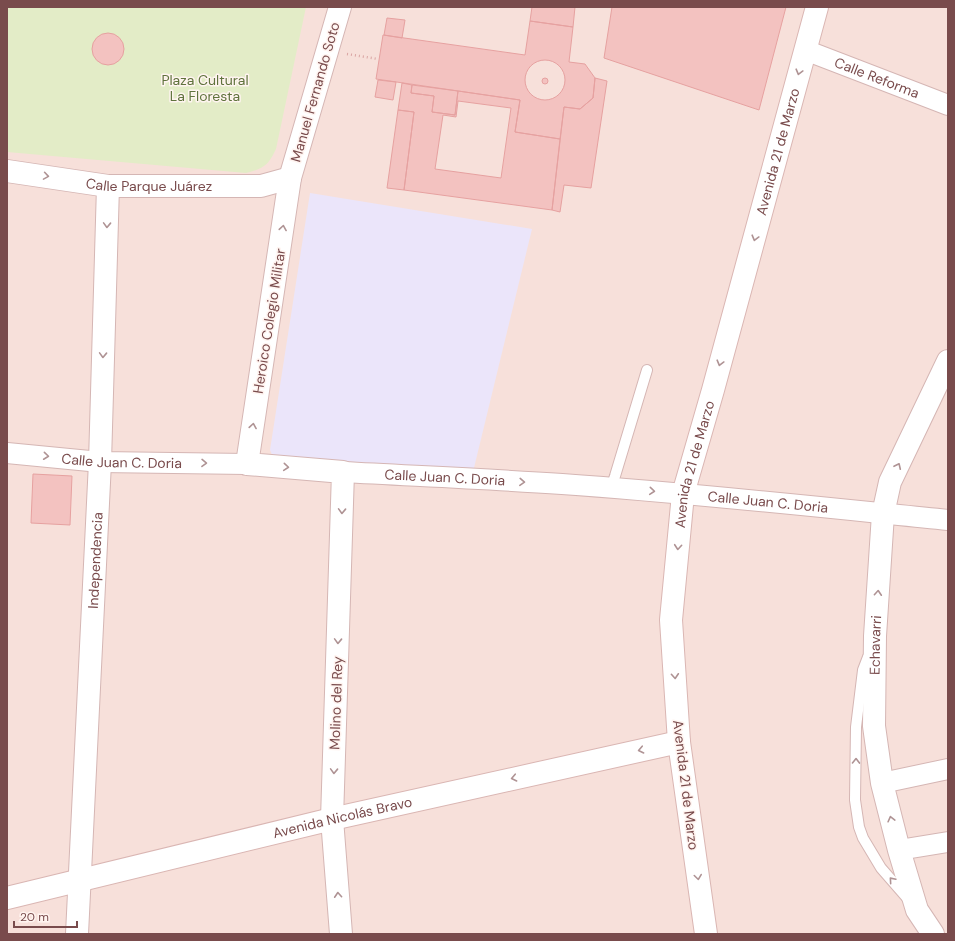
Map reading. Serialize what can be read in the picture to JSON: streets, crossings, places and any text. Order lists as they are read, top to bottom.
{
  "streets": {
    "street": [
      "Calle Reforma",
      "Manuel Fernando Soto",
      "Avenida 21 de Marzo",
      "Calle Parque Juárez",
      "Heroico Colegio Militar",
      "Calle Juan C. Doria",
      "Independencia",
      "Echavarri",
      "Molino del Rey",
      "Avenida Nicolás Bravo"
    ]
  },
  "crossings": [
    ["Calle Reforma", "Avenida 21 de Marzo"],
    ["Manuel Fernando Soto", "Calle Parque Juárez"],
    ["Manuel Fernando Soto", "Heroico Colegio Militar"],
    ["Avenida 21 de Marzo", "Calle Juan C. Doria"],
    ["Avenida 21 de Marzo", "Avenida Nicolás Bravo"],
    ["Calle Parque Juárez", "Heroico Colegio Militar"],
    ["Calle Parque Juárez", "Independencia"],
    ["Heroico Colegio Militar", "Calle Juan C. Doria"],
    ["Calle Juan C. Doria", "Independencia"],
    ["Calle Juan C. Doria", "Echavarri"],
    ["Calle Juan C. Doria", "Molino del Rey"],
    ["Independencia", "Avenida Nicolás Bravo"],
    ["Molino del Rey", "Avenida Nicolás Bravo"]
  ],
  "one_way": [
    "Avenida 21 de Marzo",
    "Calle Parque Juárez",
    "Heroico Colegio Militar",
    "Calle Juan C. Doria",
    "Independencia",
    "Echavarri",
    "Avenida Nicolás Bravo"
  ],
  "parks": ["Plaza Cultural La Floresta"],
  "scale_bar": "20 m"
}
